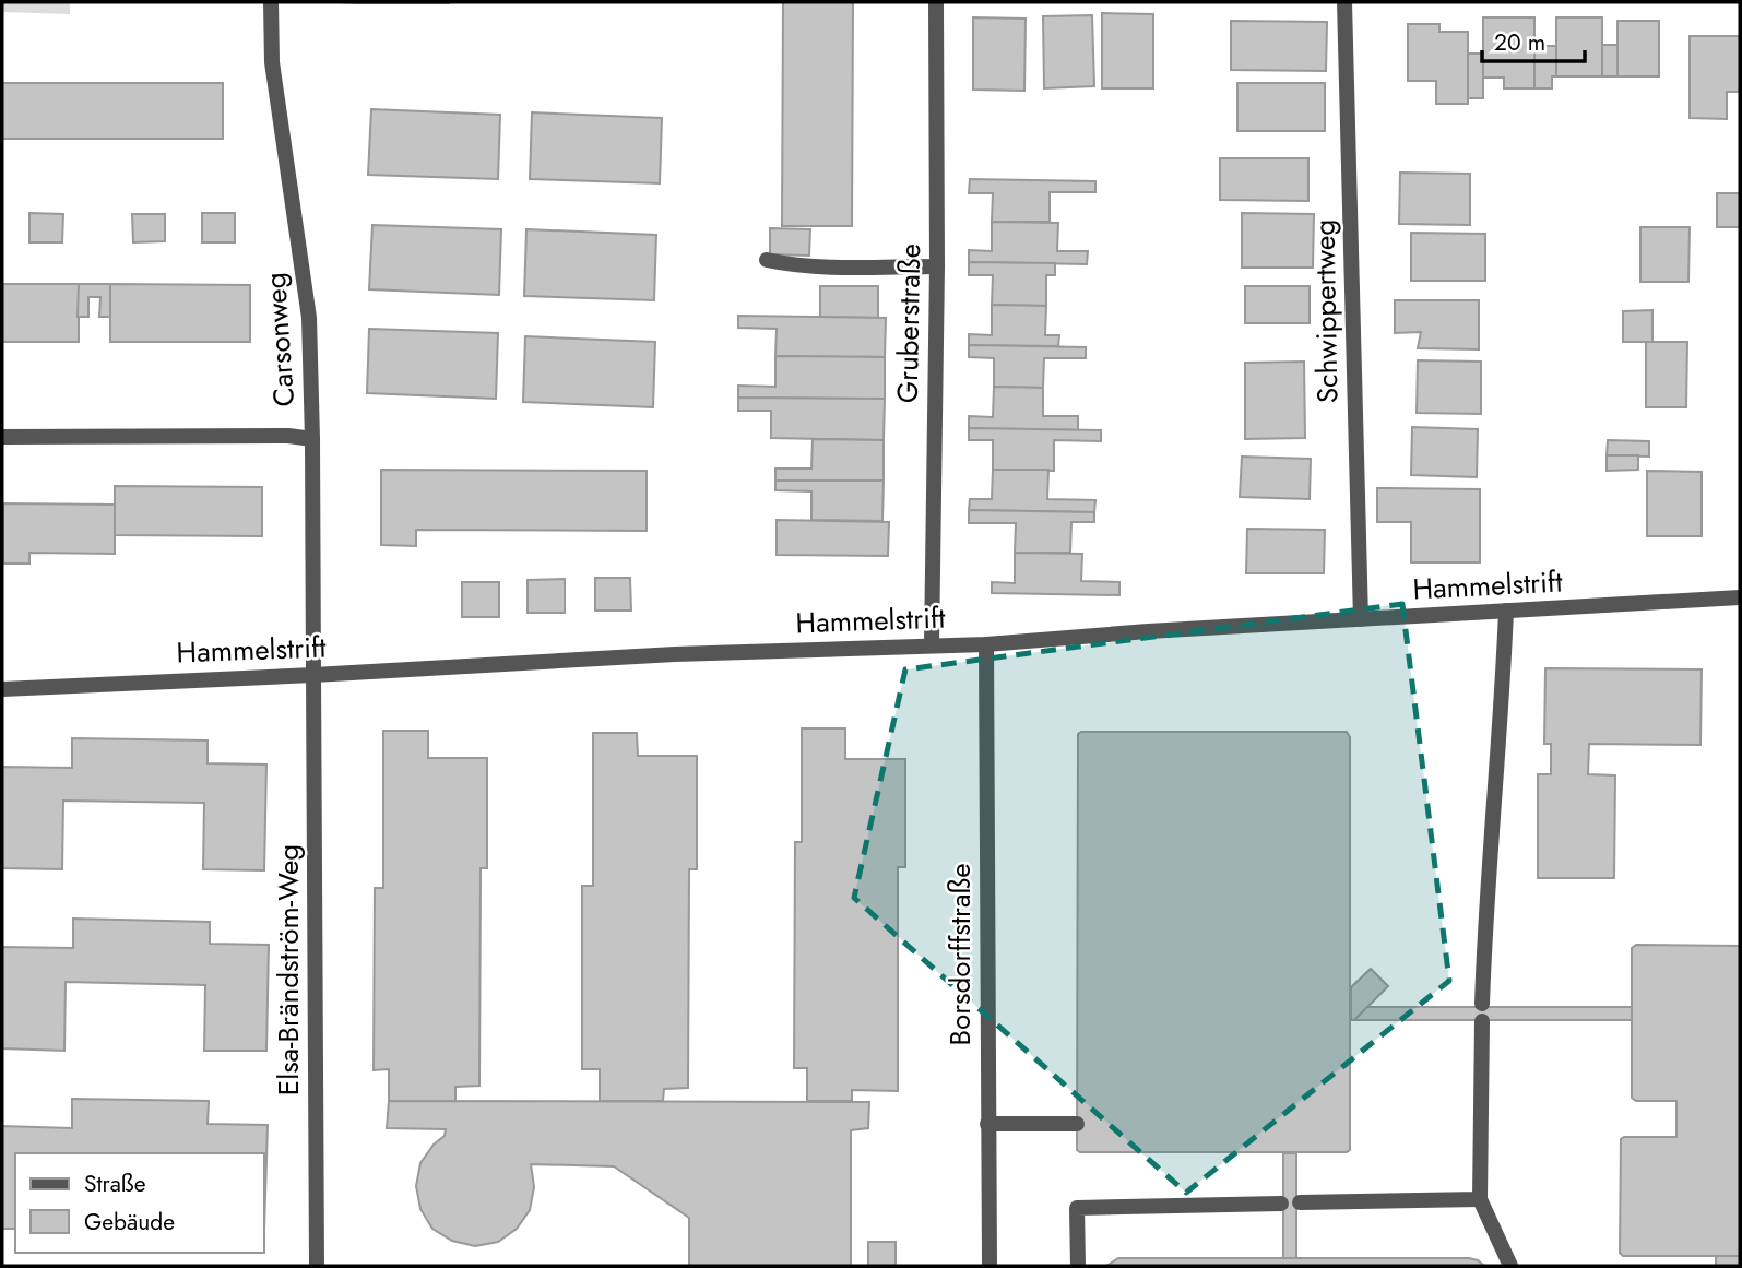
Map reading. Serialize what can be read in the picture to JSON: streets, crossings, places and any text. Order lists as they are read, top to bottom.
{
  "streets": {
    "street": [
      "Schwippertweg",
      "Gruberstraße",
      "Carsonweg",
      "Hammelstrift",
      "Borsdorffstraße",
      "Elsa-Brändström-Weg"
    ]
  },
  "crossings": [
    ["Schwippertweg", "Hammelstrift"],
    ["Gruberstraße", "Hammelstrift"],
    ["Carsonweg", "Hammelstrift"],
    ["Carsonweg", "Elsa-Brändström-Weg"],
    ["Hammelstrift", "Borsdorffstraße"],
    ["Hammelstrift", "Elsa-Brändström-Weg"]
  ],
  "legend": ["Straße", "Gebäude"],
  "scale_bar": "20 m"
}
